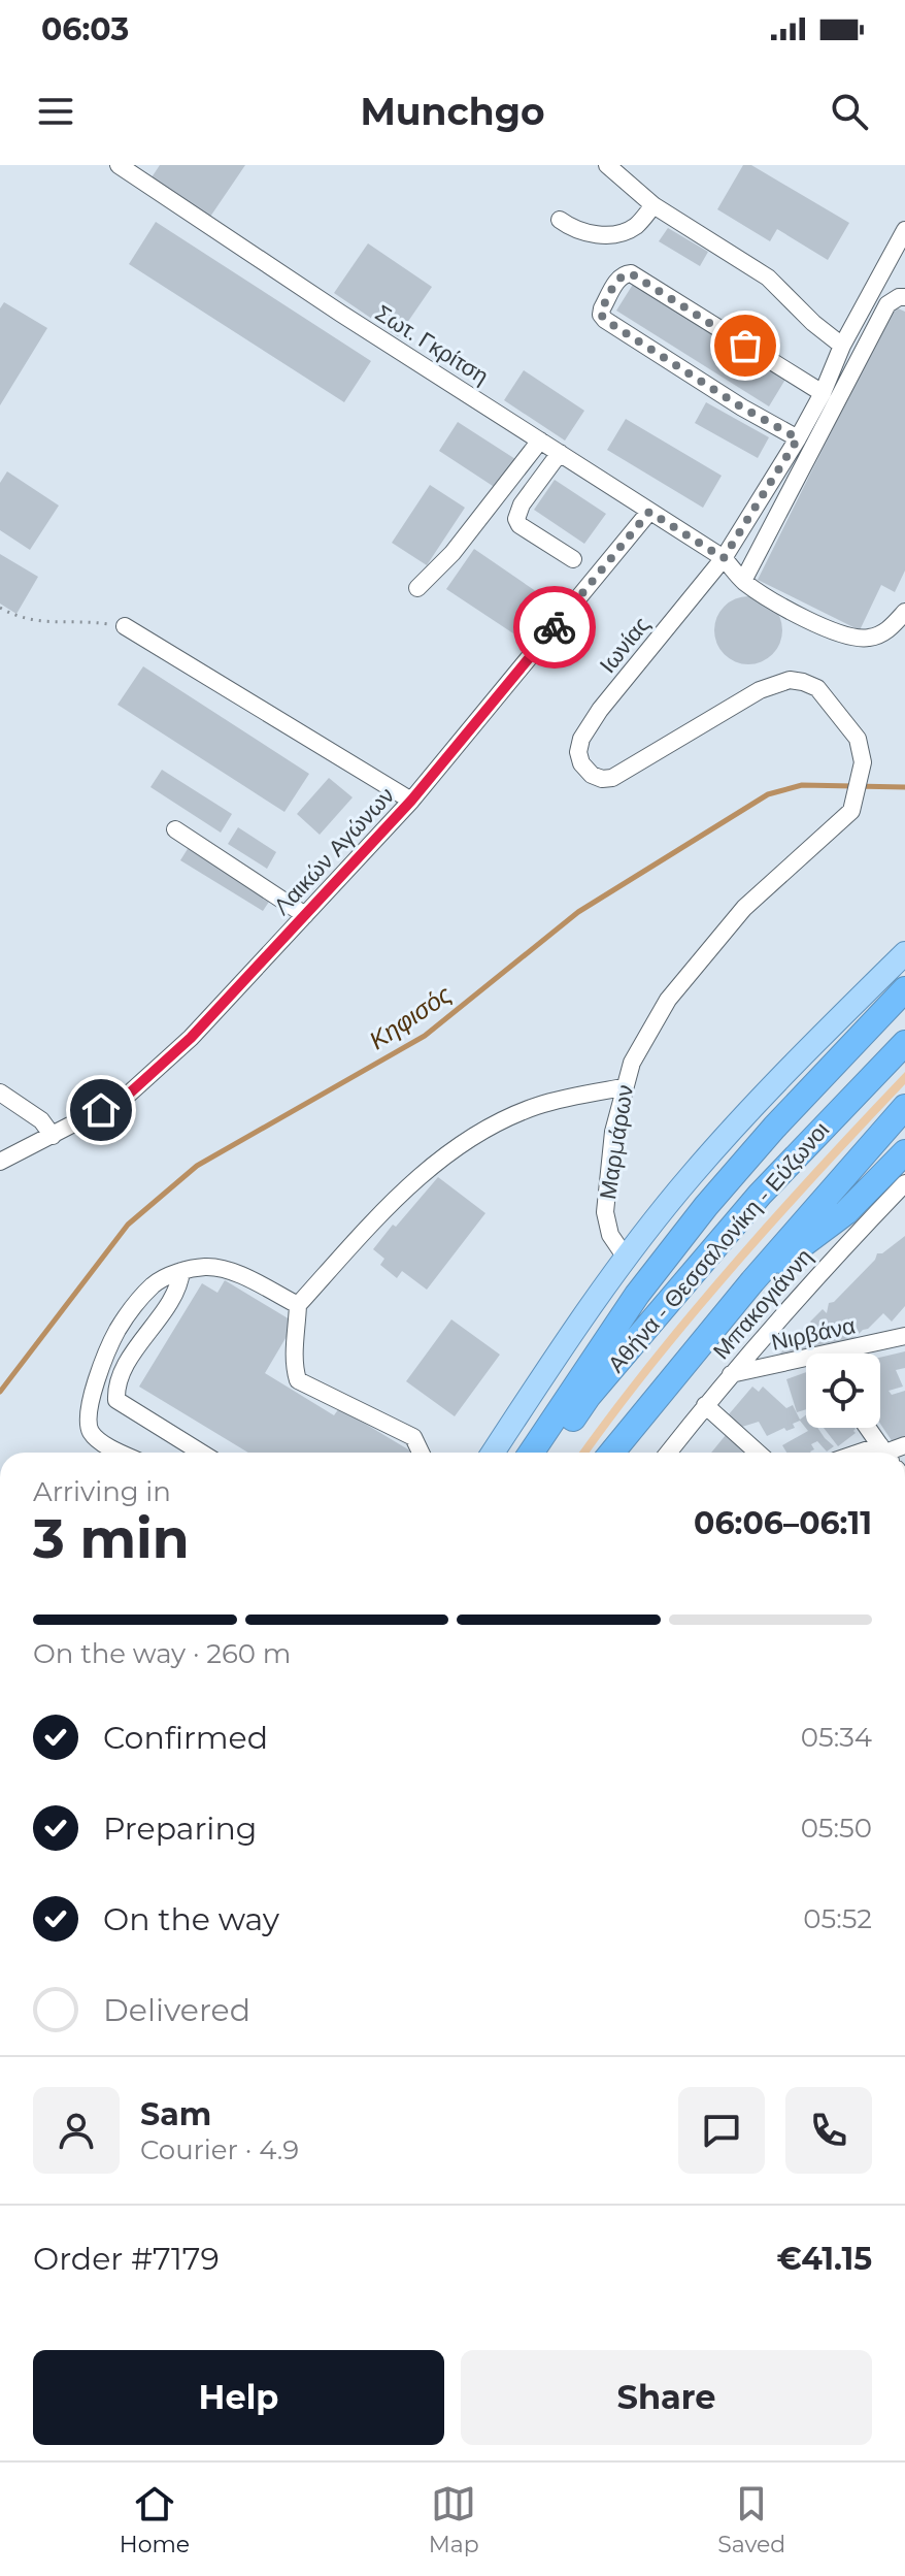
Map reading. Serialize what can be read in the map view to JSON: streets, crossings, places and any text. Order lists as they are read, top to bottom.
{
  "streets": {
    "highway": ["Αθήνα - Θεσσαλονίκη - Εύζωνοι"],
    "street": [
      "Σωτ. Γκρίτση",
      "Ιωνίας",
      "Λαικών Αγώνων",
      "Μαρμάρων",
      "Μπακογιάννη",
      "Νιρβάνα"
    ]
  },
  "crossings": [
    ["Σωτ. Γκρίτση", "Ιωνίας"],
    ["Σωτ. Γκρίτση", "Λαικών Αγώνων"],
    ["Ιωνίας", "Μαρμάρων"],
    ["Μπακογιάννη", "Νιρβάνα"]
  ],
  "water": ["Κηφισός"],
  "page": {
    "status": "06:03",
    "header": "Munchgo",
    "heading": ["3 min", "Arriving in", "06:06–06:11"],
    "panel": [
      "Sam",
      "Courier · 4.9",
      "Order #7179",
      "€41.15"
    ],
    "bar": "On the way · 260 m",
    "list": [
      ["Confirmed", "05:34"],
      ["Preparing", "05:50"],
      ["On the way", "05:52"],
      "Delivered"
    ],
    "buttons": ["Help", "Share"],
    "tabs": ["Home", "Map", "Saved"]
  }
}
